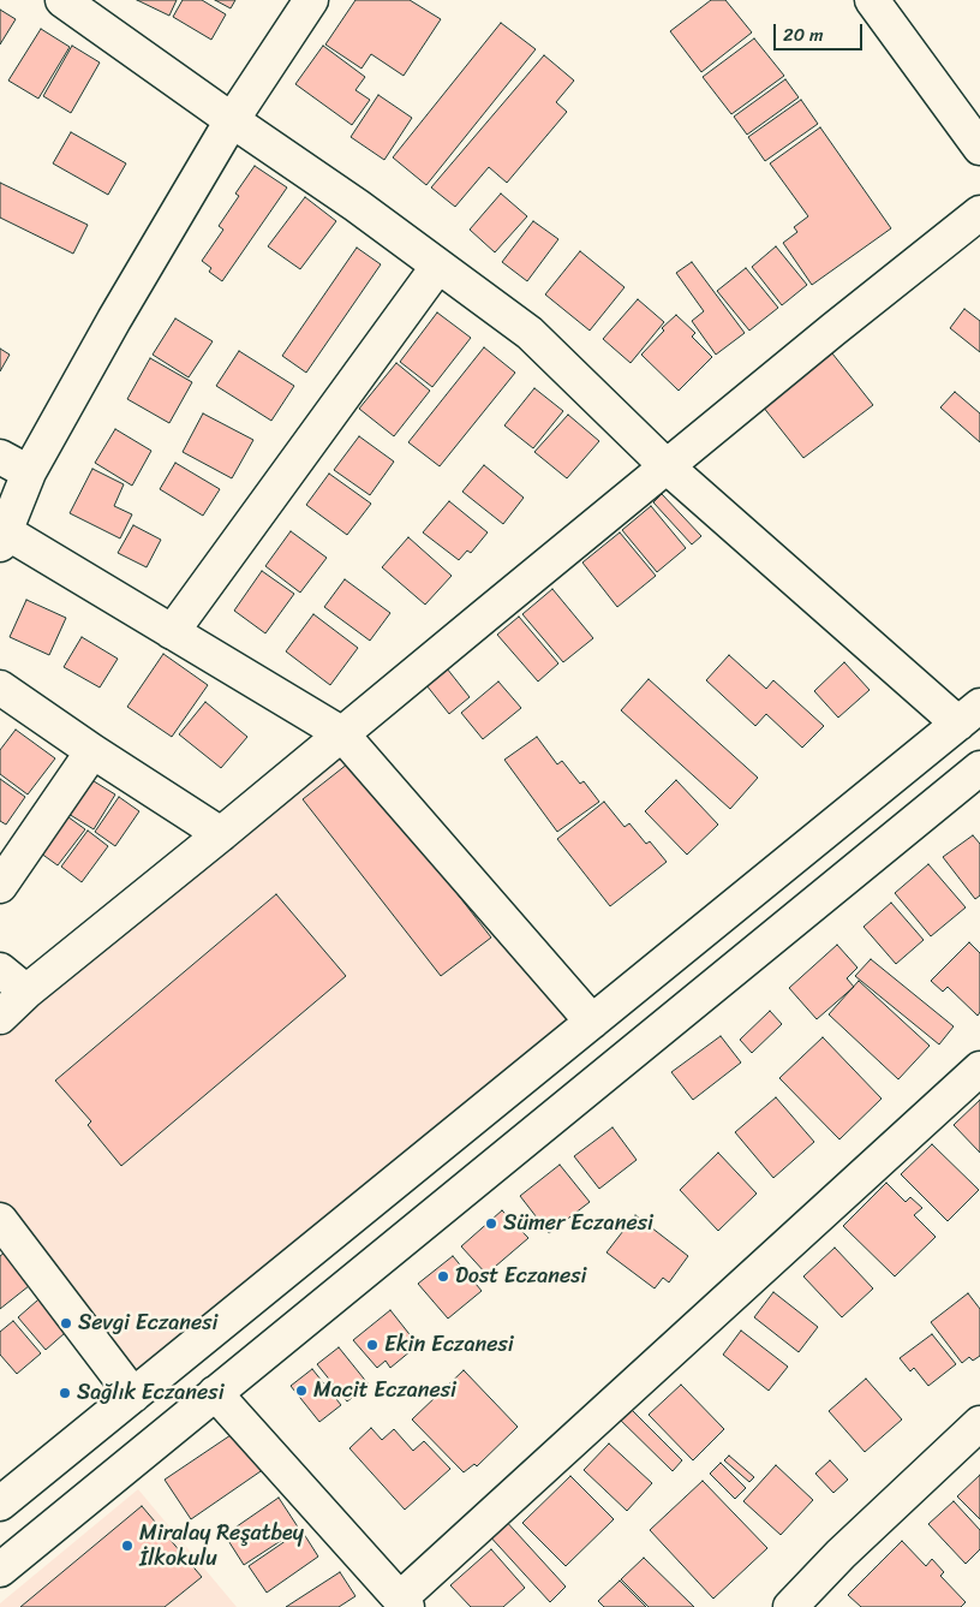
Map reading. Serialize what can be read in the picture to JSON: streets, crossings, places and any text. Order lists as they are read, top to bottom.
{
  "places": [
    "Sümer Eczanesi",
    "Dost Eczanesi",
    "Sevgi Eczanesi",
    "Ekin Eczanesi",
    "Macit Eczanesi",
    "Sağlık Eczanesi",
    "Miralay Reşatbey İlkokulu"
  ],
  "scale_bar": "20 m"
}
